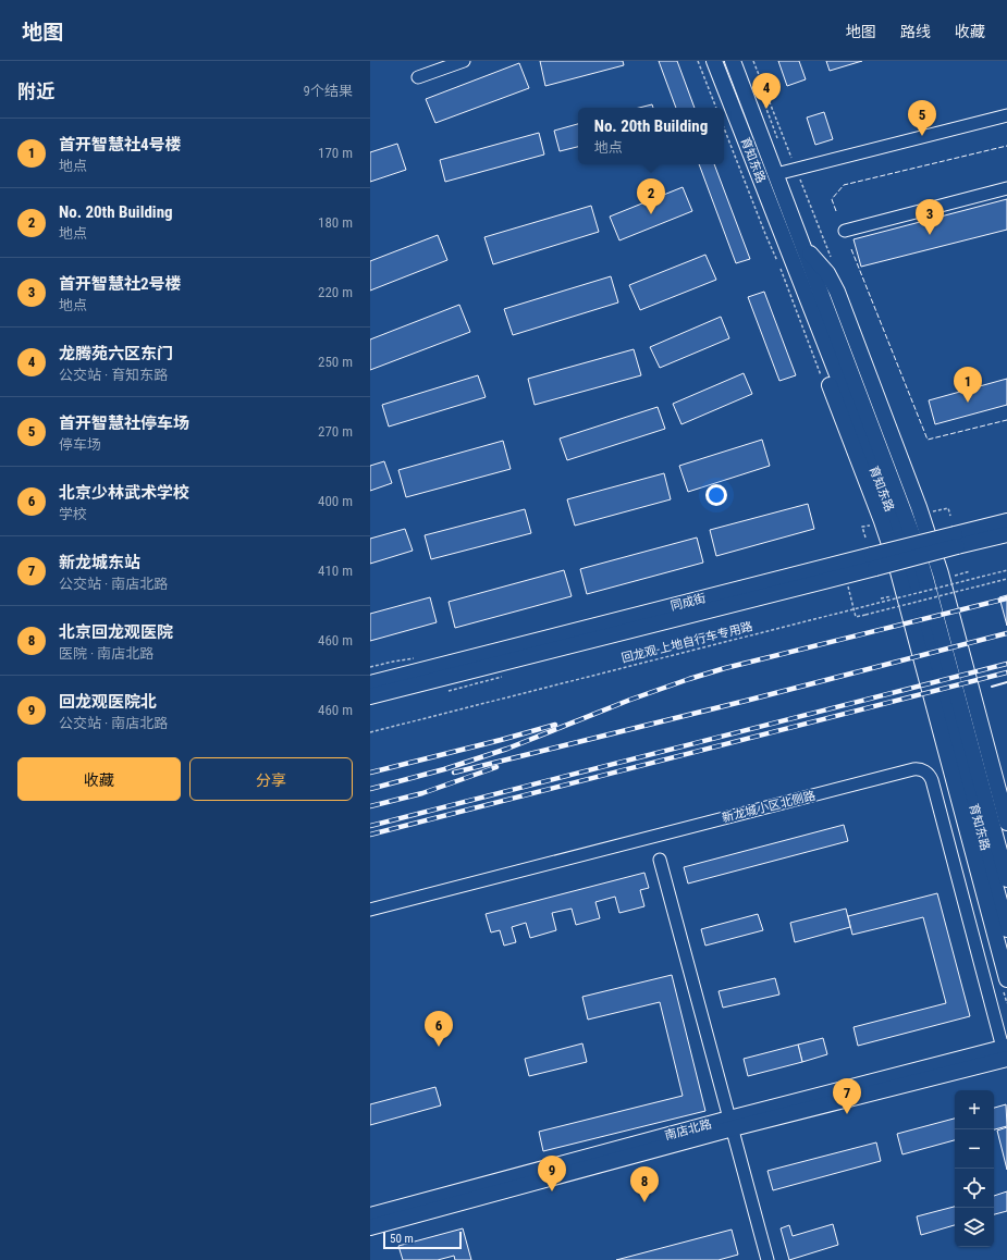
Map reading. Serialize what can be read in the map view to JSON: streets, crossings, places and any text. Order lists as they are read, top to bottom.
{
  "streets": {
    "main road": ["育知东路", "同成街", "南店北路"],
    "street": ["新龙城小区北侧路"],
    "path": ["回龙观-上地自行车专用路"]
  },
  "crossings": [
    ["新龙城小区北侧路", "南店北路"]
  ],
  "scale_bar": "50 m",
  "page": {
    "header": "地图",
    "nav": ["地图", "路线", "收藏"],
    "heading": ["附近", "9个结果"],
    "pins": [
      "4",
      "5",
      "2",
      "3",
      "1",
      "6",
      "7",
      "9",
      "8"
    ],
    "popup": ["No. 20th Building", "地点"],
    "list": [
      {
        "mark": "1",
        "name": "首开智慧社4号楼",
        "note": "地点",
        "value": "170 m"
      },
      {
        "mark": "2",
        "name": "No. 20th Building",
        "note": "地点",
        "value": "180 m"
      },
      {
        "mark": "3",
        "name": "首开智慧社2号楼",
        "note": "地点",
        "value": "220 m"
      },
      {
        "mark": "4",
        "name": "龙腾苑六区东门",
        "note": "公交站 · 育知东路",
        "value": "250 m"
      },
      {
        "mark": "5",
        "name": "首开智慧社停车场",
        "note": "停车场",
        "value": "270 m"
      },
      {
        "mark": "6",
        "name": "北京少林武术学校",
        "note": "学校",
        "value": "400 m"
      },
      {
        "mark": "7",
        "name": "新龙城东站",
        "note": "公交站 · 南店北路",
        "value": "410 m"
      },
      {
        "mark": "8",
        "name": "北京回龙观医院",
        "note": "医院 · 南店北路",
        "value": "460 m"
      },
      {
        "mark": "9",
        "name": "回龙观医院北",
        "note": "公交站 · 南店北路",
        "value": "460 m"
      }
    ],
    "buttons": ["收藏", "分享"],
    "map_buttons": ["+", "−"],
    "scale": "50 m"
  }
}
